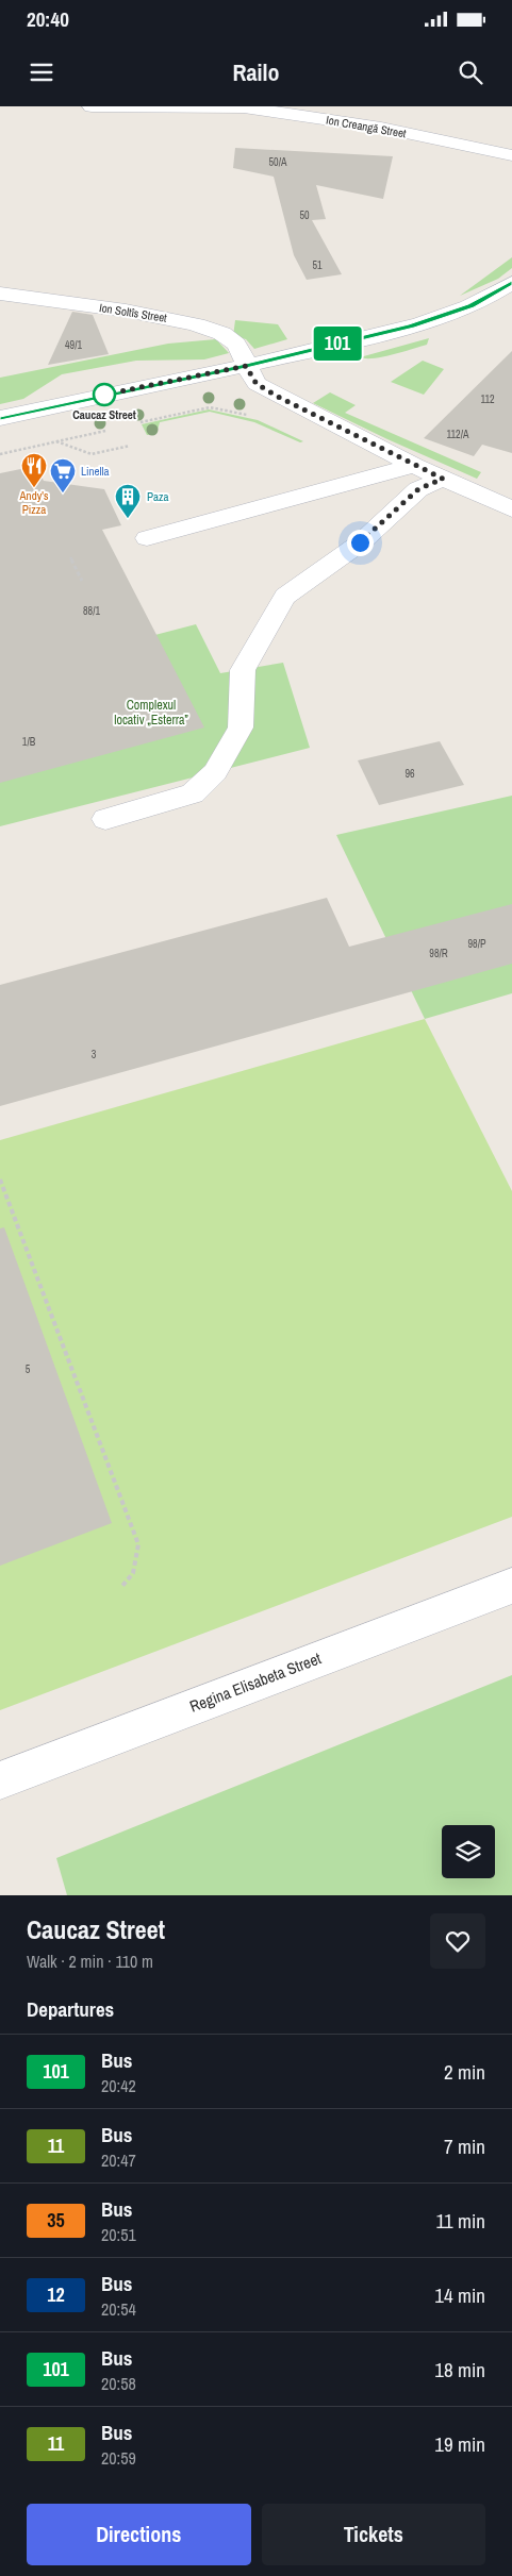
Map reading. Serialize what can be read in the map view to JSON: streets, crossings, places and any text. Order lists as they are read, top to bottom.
{
  "streets": {
    "street": ["Ion Creangă Street", "Ion Soltîs Street", "Regina Elisabeta Street"]
  },
  "parks": ["Complexul locativ „Esterra”"],
  "places": {
    "other": ["Caucaz Street"],
    "restaurant": ["Andy's Pizza"],
    "supermarket": ["Linella"],
    "building": ["Paza"]
  },
  "lines": ["bus line 101"],
  "house_numbers": [
    "50/A",
    "50",
    "51",
    "49/1",
    "112",
    "112/A",
    "88/1",
    "1/B",
    "96",
    "98/P",
    "98/R",
    "3",
    "5"
  ],
  "page": {
    "status": "20:40",
    "header": "Railo",
    "on_map": "101",
    "heading": [
      ["Caucaz Street", "Walk · 2 min · 110 m"],
      "Departures"
    ],
    "list": [
      {
        "mark": "101",
        "name": "Bus",
        "note": "20:42",
        "value": "2 min"
      },
      {
        "mark": "11",
        "name": "Bus",
        "note": "20:47",
        "value": "7 min"
      },
      {
        "mark": "35",
        "name": "Bus",
        "note": "20:51",
        "value": "11 min"
      },
      {
        "mark": "12",
        "name": "Bus",
        "note": "20:54",
        "value": "14 min"
      },
      {
        "mark": "101",
        "name": "Bus",
        "note": "20:58",
        "value": "18 min"
      },
      {
        "mark": "11",
        "name": "Bus",
        "note": "20:59",
        "value": "19 min"
      }
    ],
    "buttons": ["Directions", "Tickets"]
  }
}
